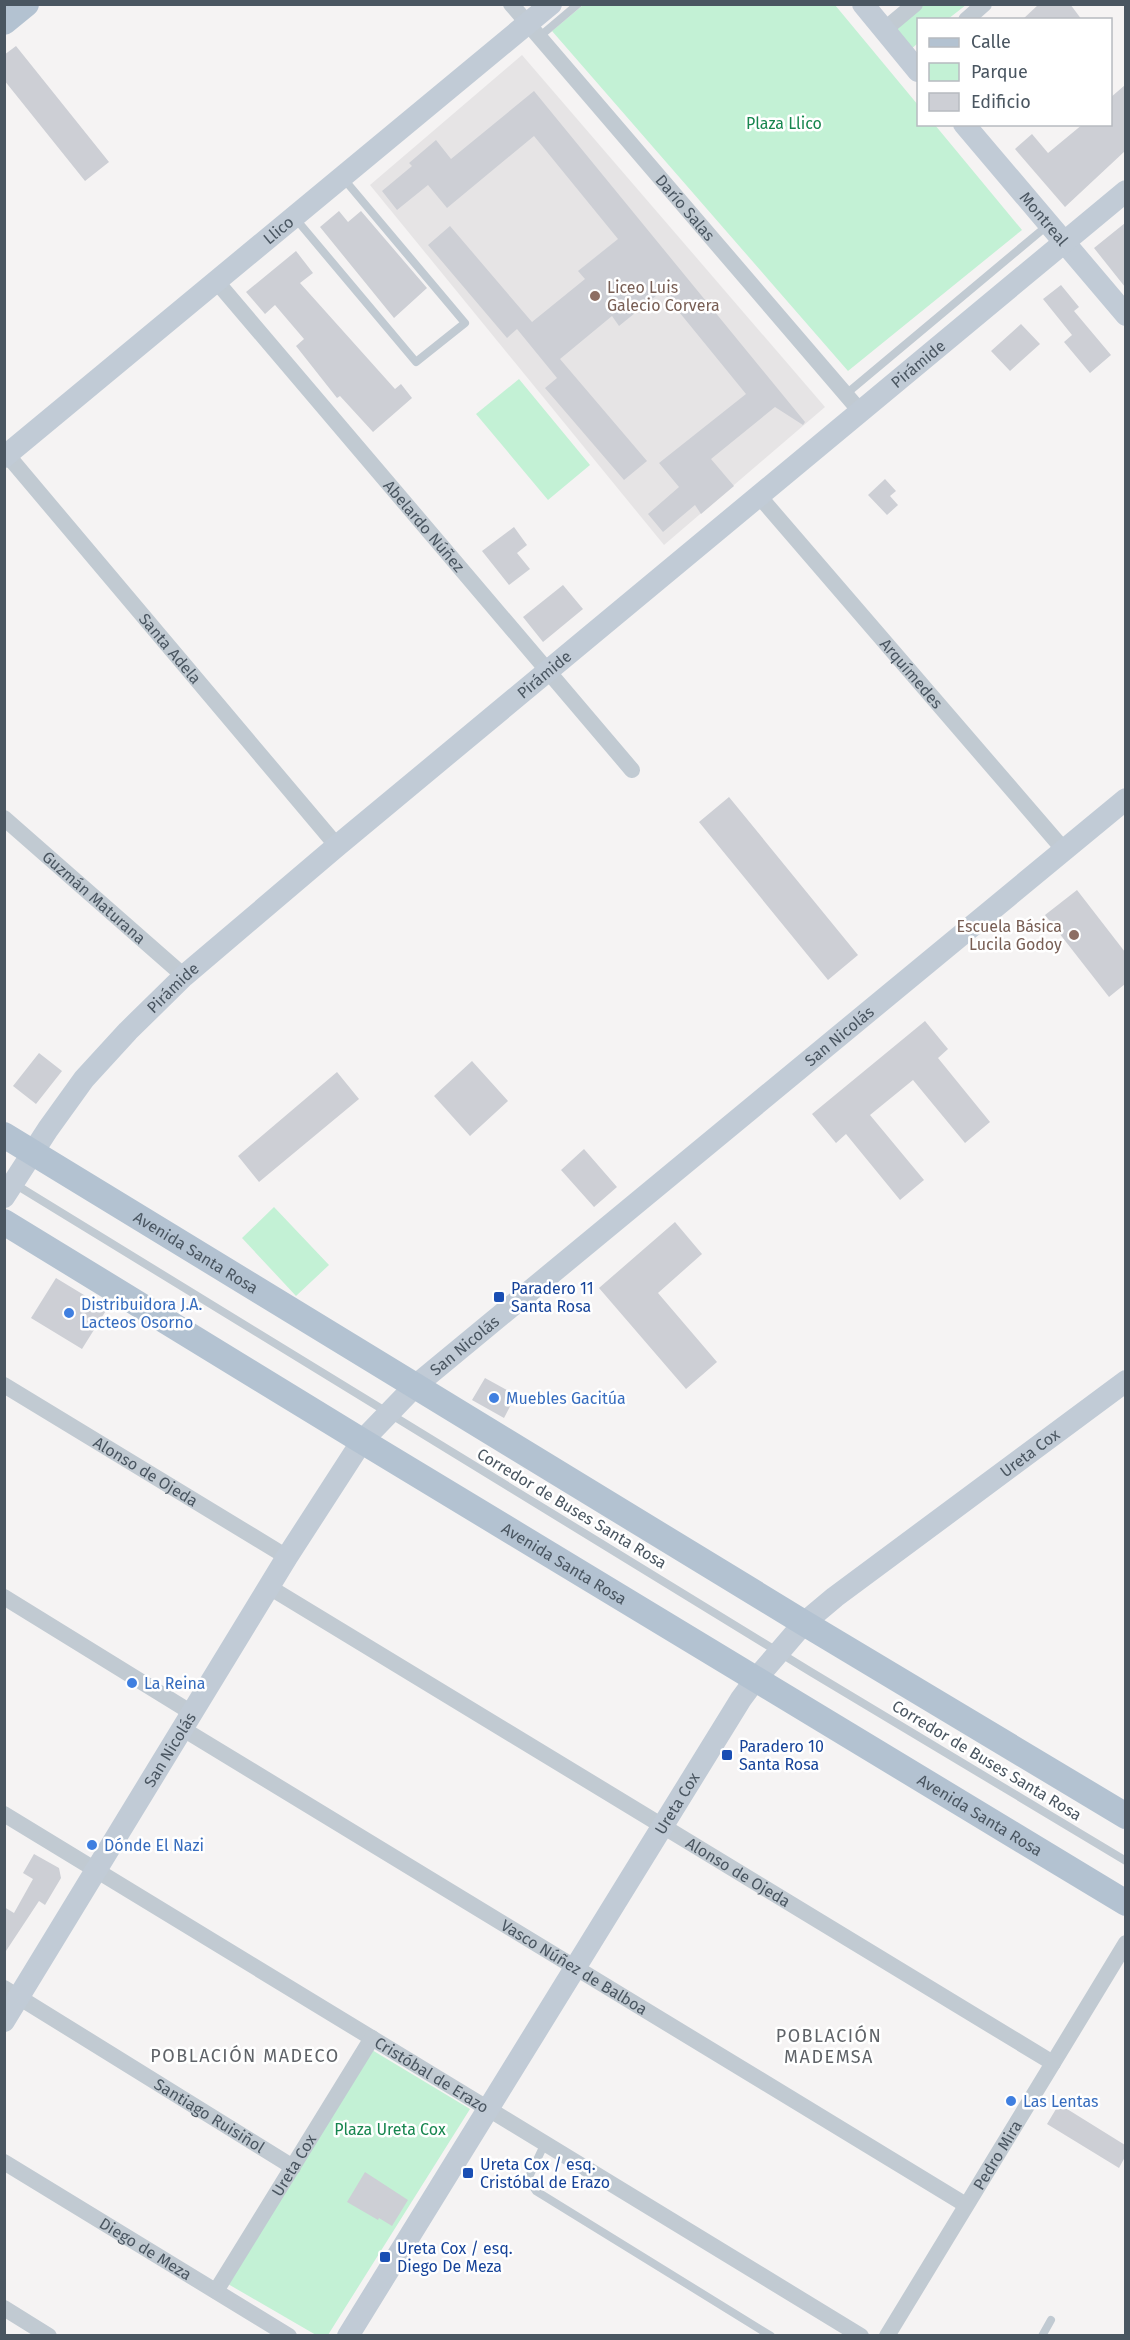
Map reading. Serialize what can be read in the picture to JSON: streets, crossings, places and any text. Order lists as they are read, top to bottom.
{
  "streets": {
    "main road": ["Avenida Santa Rosa"],
    "street": [
      "Darío Salas",
      "Montreal",
      "Llico",
      "Pirámide",
      "Abelardo Núñez",
      "Santa Adela",
      "Arquímedes",
      "Guzmán Maturana",
      "San Nicolás",
      "Ureta Cox",
      "Alonso de Ojeda",
      "Vasco Núñez de Balboa",
      "Cristóbal de Erazo",
      "Santiago Ruisiñol",
      "Pedro Mira",
      "Diego de Meza"
    ],
    "lane": ["Corredor de Buses Santa Rosa"]
  },
  "crossings": [
    ["Darío Salas", "Llico"],
    ["Darío Salas", "Pirámide"],
    ["Montreal", "Pirámide"],
    ["Llico", "Abelardo Núñez"],
    ["Llico", "Santa Adela"],
    ["Pirámide", "Abelardo Núñez"],
    ["Pirámide", "Santa Adela"],
    ["Pirámide", "Arquímedes"],
    ["Pirámide", "Guzmán Maturana"],
    ["Pirámide", "Avenida Santa Rosa"],
    ["Pirámide", "Corredor de Buses Santa Rosa"],
    ["Arquímedes", "San Nicolás"],
    ["San Nicolás", "Avenida Santa Rosa"],
    ["San Nicolás", "Alonso de Ojeda"],
    ["San Nicolás", "Corredor de Buses Santa Rosa"],
    ["San Nicolás", "Vasco Núñez de Balboa"],
    ["San Nicolás", "Cristóbal de Erazo"],
    ["San Nicolás", "Santiago Ruisiñol"],
    ["Avenida Santa Rosa", "Ureta Cox"],
    ["Ureta Cox", "Alonso de Ojeda"],
    ["Ureta Cox", "Corredor de Buses Santa Rosa"],
    ["Ureta Cox", "Vasco Núñez de Balboa"],
    ["Ureta Cox", "Cristóbal de Erazo"],
    ["Ureta Cox", "Santiago Ruisiñol"],
    ["Ureta Cox", "Diego de Meza"],
    ["Alonso de Ojeda", "Pedro Mira"],
    ["Vasco Núñez de Balboa", "Pedro Mira"]
  ],
  "districts": ["POBLACIÓN MADEMSA", "POBLACIÓN MADECO"],
  "parks": ["Plaza Llico", "Plaza Ureta Cox"],
  "places": {
    "other": [
      "Liceo Luis Galecio Corvera",
      "Escuela Básica Lucila Godoy",
      "Distribuidora J.A. Lacteos Osorno",
      "Muebles Gacitúa",
      "La Reina",
      "Dónde El Nazi",
      "Las Lentas"
    ],
    "transit": [
      "Paradero 11 Santa Rosa",
      "Paradero 10 Santa Rosa",
      "Ureta Cox / esq. Cristóbal de Erazo",
      "Ureta Cox / esq. Diego De Meza"
    ]
  },
  "legend": ["Calle", "Parque", "Edificio"]
}
